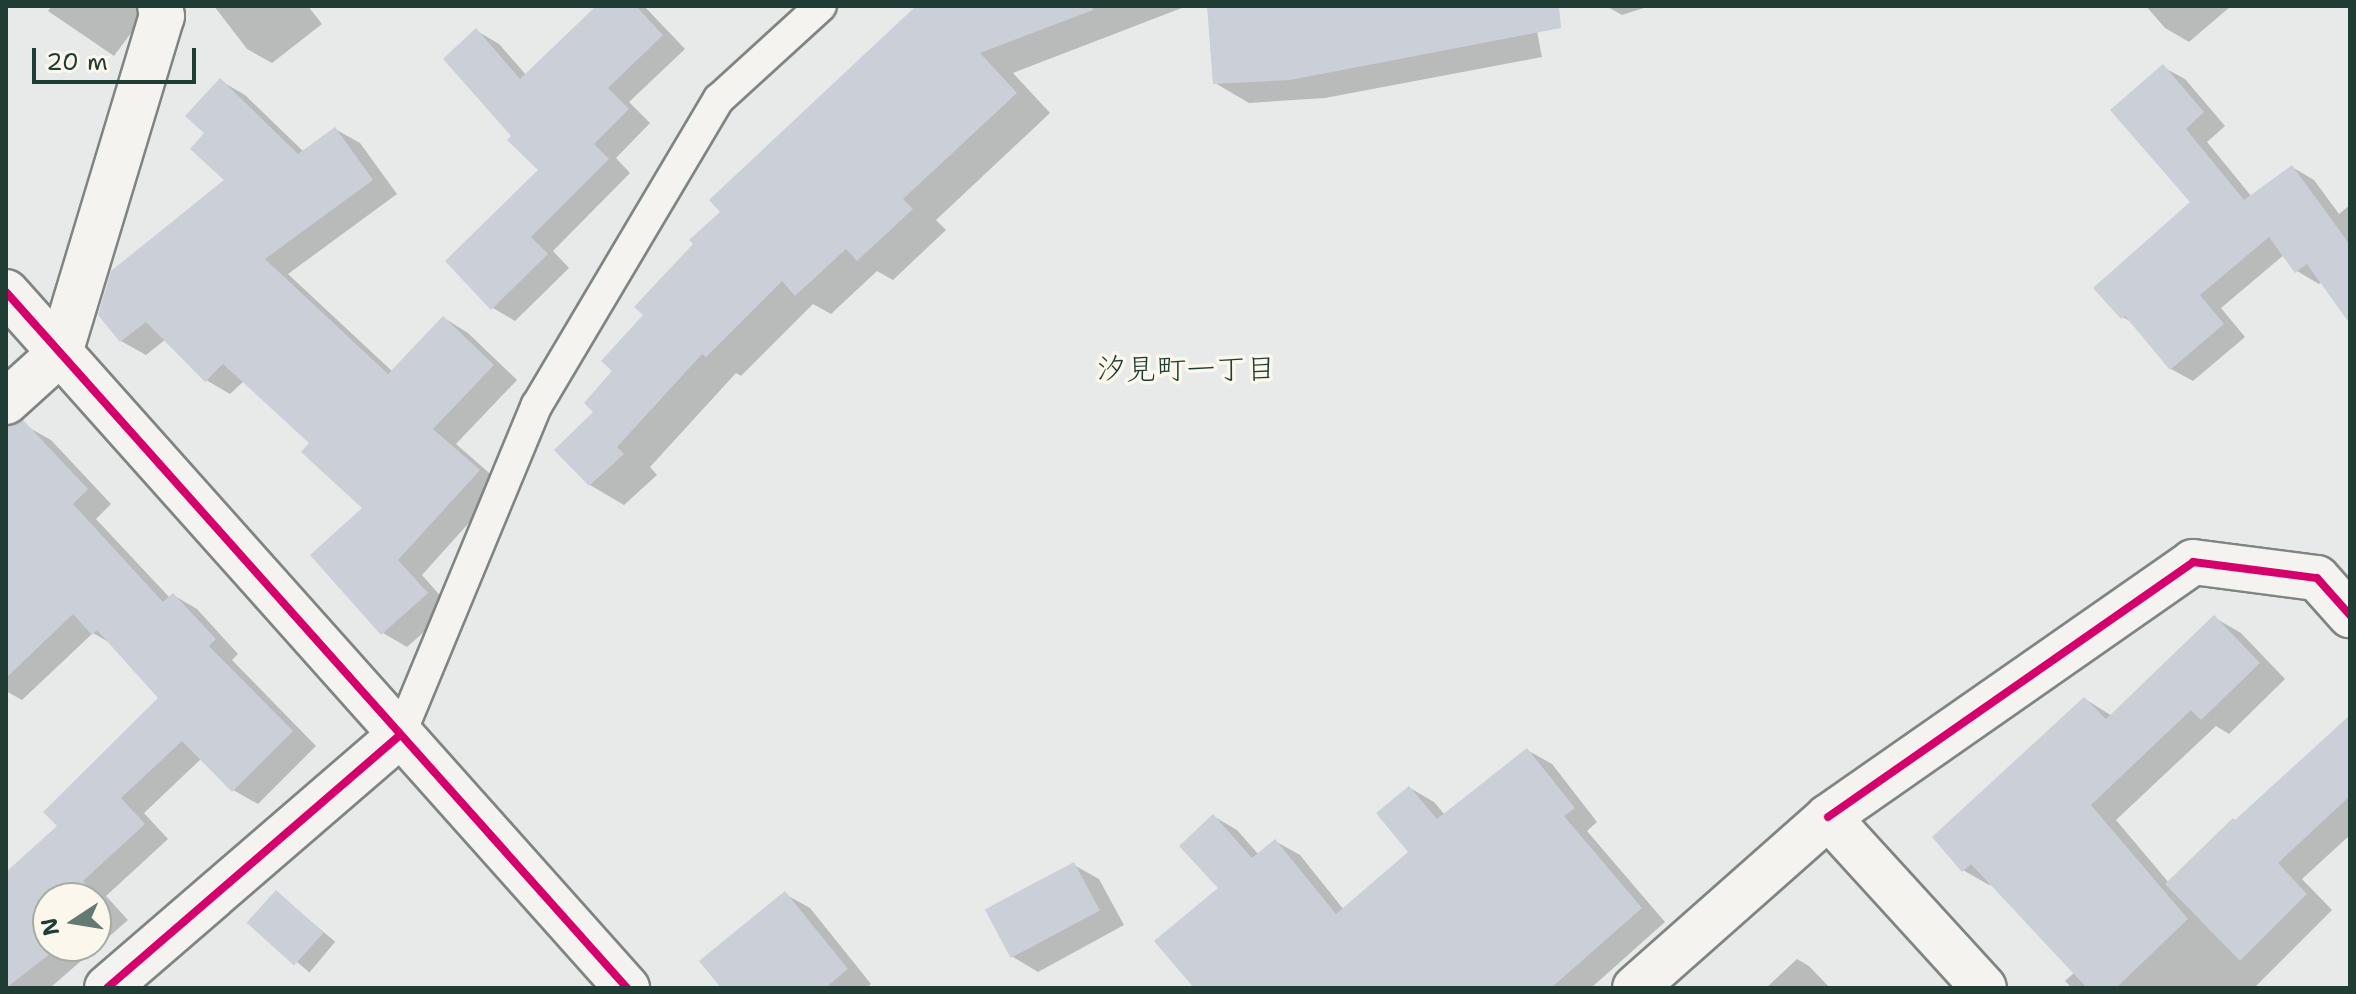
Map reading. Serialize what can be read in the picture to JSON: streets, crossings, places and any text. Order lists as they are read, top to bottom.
{
  "districts": ["汐見町一丁目"],
  "scale_bar": "20 m",
  "north": "left"
}
